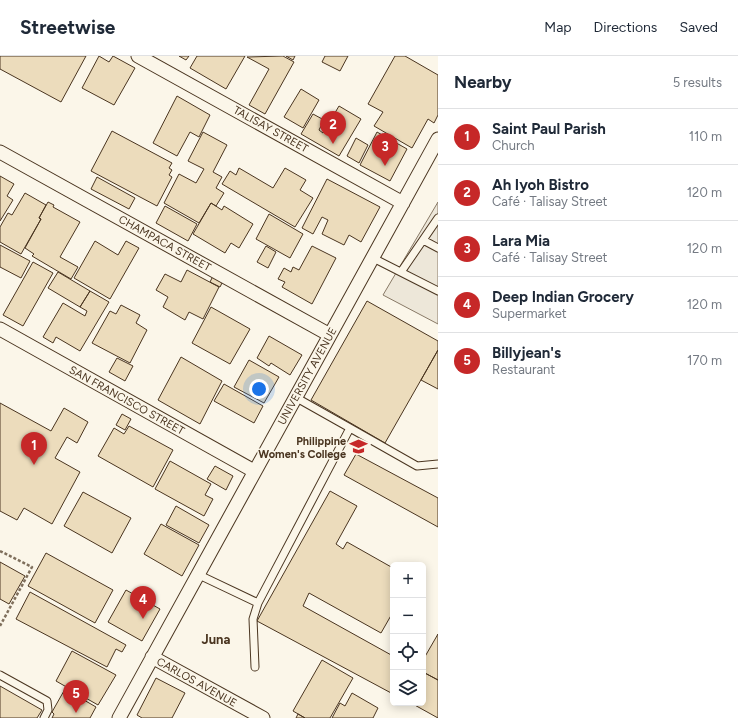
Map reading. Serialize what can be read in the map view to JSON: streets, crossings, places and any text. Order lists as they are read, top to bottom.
{
  "streets": {
    "street": [
      "TALISAY STREET",
      "CHAMPACA STREET",
      "UNIVERSITY AVENUE",
      "SAN FRANCISCO STREET",
      "CARLOS AVENUE"
    ]
  },
  "crossings": [
    ["TALISAY STREET", "UNIVERSITY AVENUE"],
    ["CHAMPACA STREET", "UNIVERSITY AVENUE"],
    ["UNIVERSITY AVENUE", "SAN FRANCISCO STREET"],
    ["UNIVERSITY AVENUE", "CARLOS AVENUE"]
  ],
  "districts": ["Juna"],
  "places": {
    "school or university": ["Philippine Women's College"]
  },
  "page": {
    "header": "Streetwise",
    "nav": ["Map", "Directions", "Saved"],
    "heading": ["Nearby", "5 results"],
    "list": [
      {
        "mark": "1",
        "name": "Saint Paul Parish",
        "note": "Church",
        "value": "110 m"
      },
      {
        "mark": "2",
        "name": "Ah Iyoh Bistro",
        "note": "Café · Talisay Street",
        "value": "120 m"
      },
      {
        "mark": "3",
        "name": "Lara Mia",
        "note": "Café · Talisay Street",
        "value": "120 m"
      },
      {
        "mark": "4",
        "name": "Deep Indian Grocery",
        "note": "Supermarket",
        "value": "120 m"
      },
      {
        "mark": "5",
        "name": "Billyjean's",
        "note": "Restaurant",
        "value": "170 m"
      }
    ],
    "pins": [
      "2",
      "3",
      "1",
      "4",
      "5"
    ],
    "map_buttons": ["+", "−"]
  }
}
